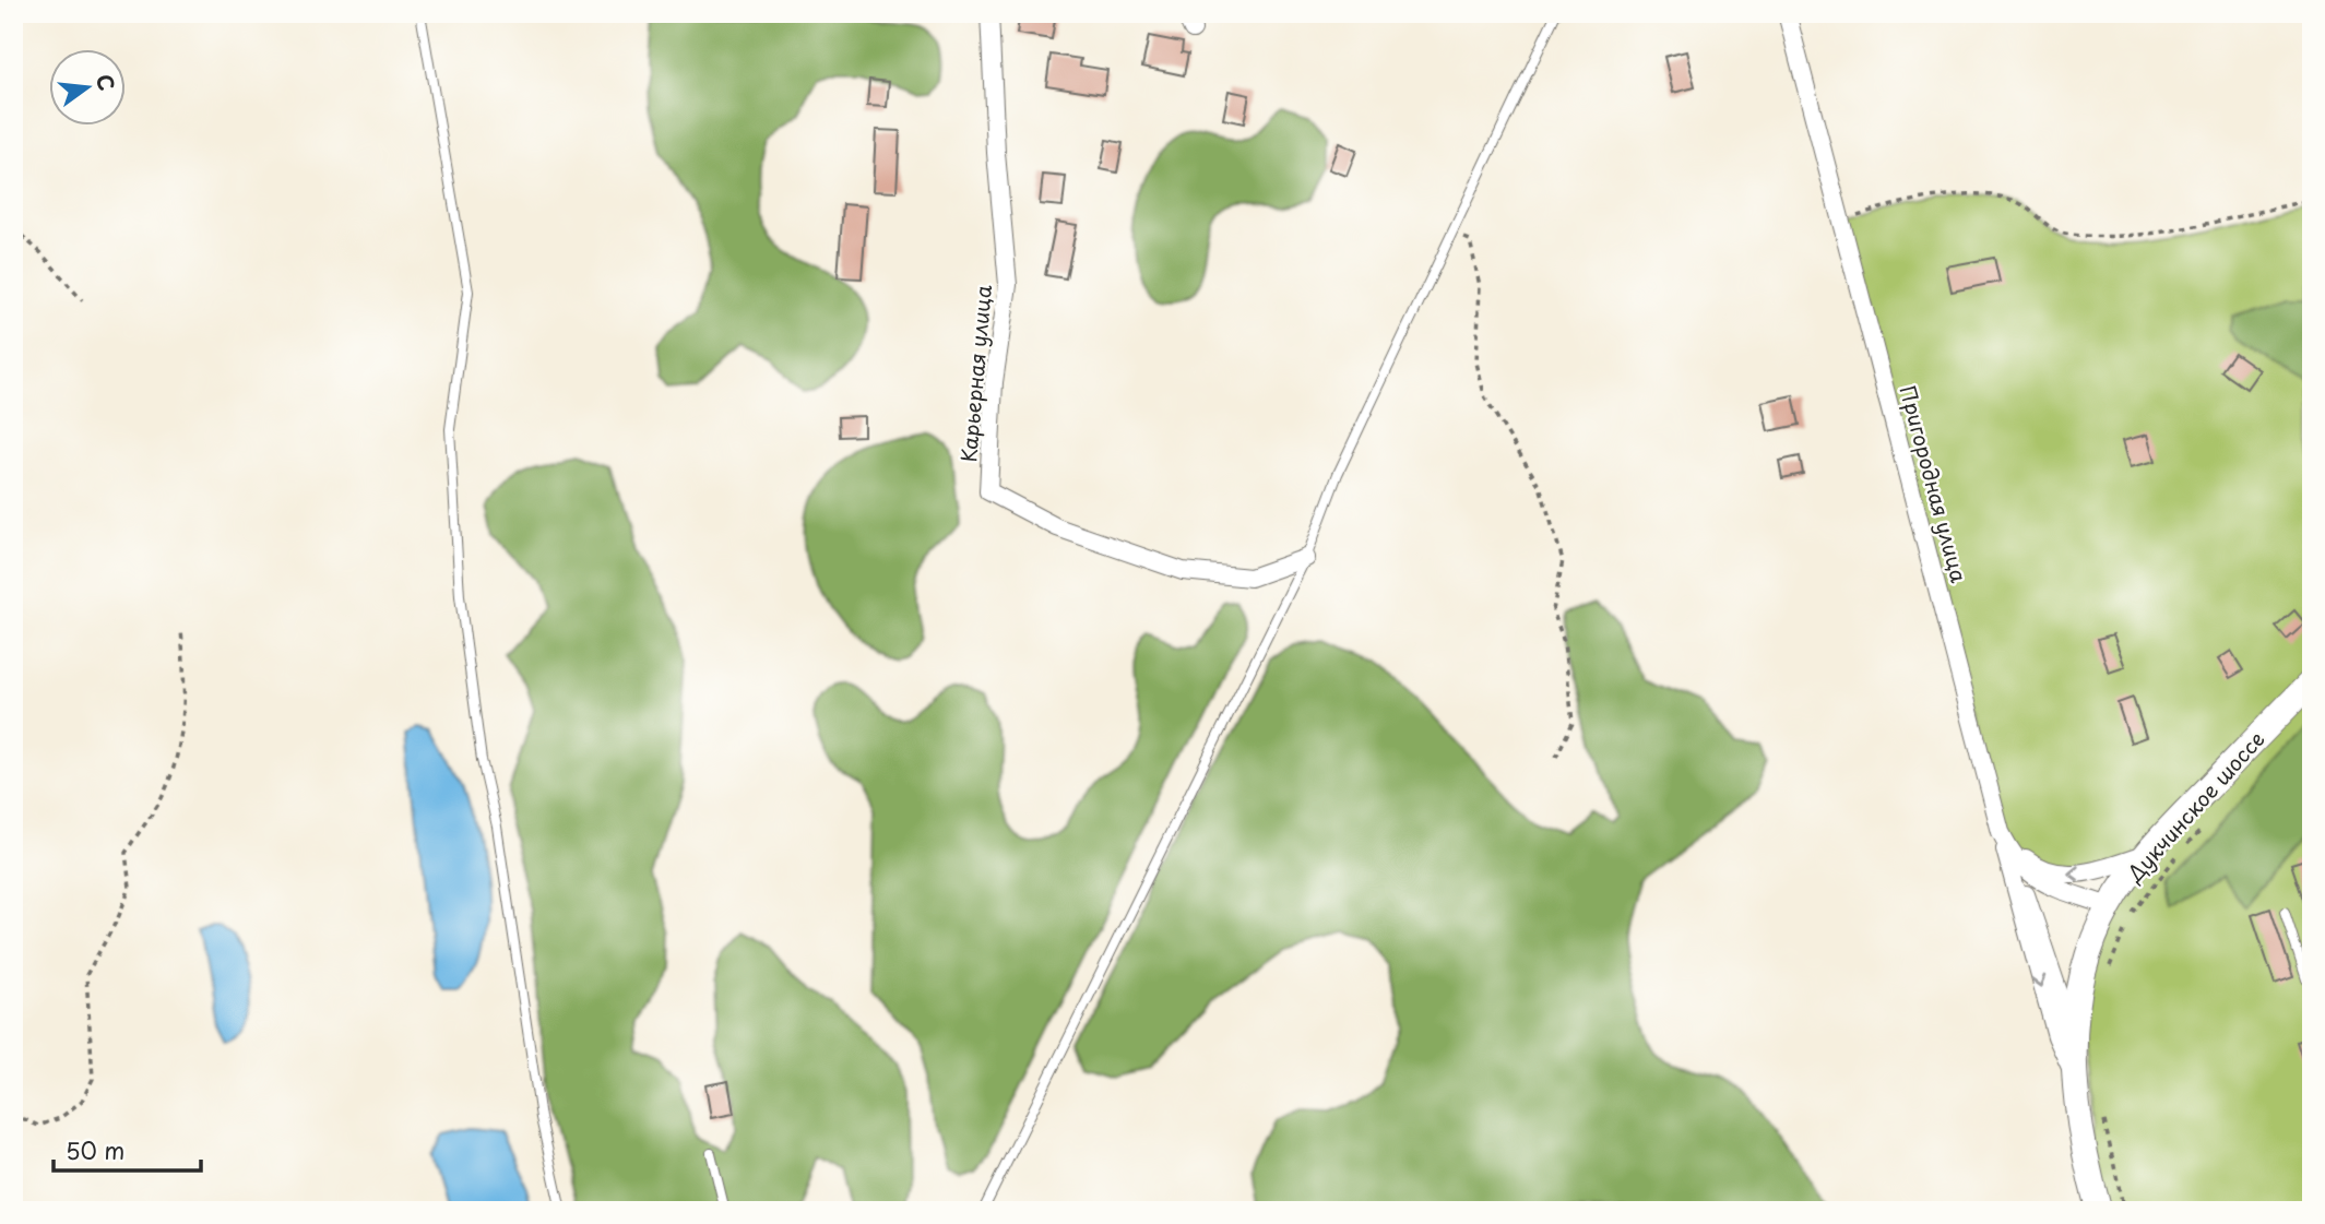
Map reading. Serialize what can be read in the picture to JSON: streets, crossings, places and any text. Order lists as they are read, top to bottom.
{
  "streets": {
    "street": ["Карьерная улица", "Пригородная улица", "Дукчинское шоссе"]
  },
  "crossings": [
    ["Пригородная улица", "Дукчинское шоссе"]
  ],
  "scale_bar": "50 m",
  "north": "right"
}
